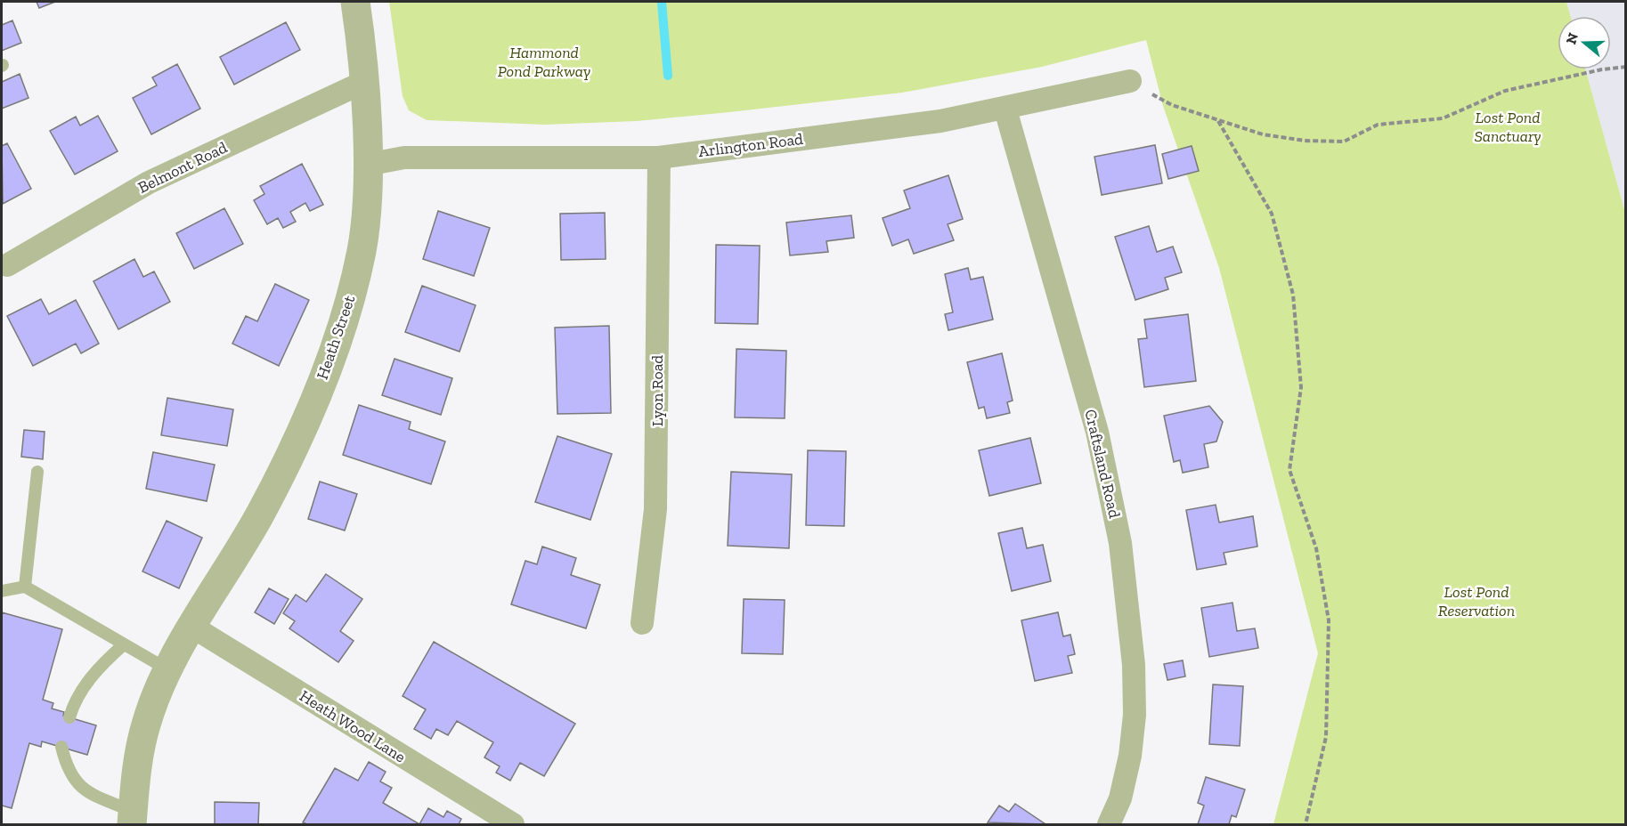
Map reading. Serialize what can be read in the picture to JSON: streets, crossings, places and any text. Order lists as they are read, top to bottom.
{
  "streets": {
    "street": [
      "Arlington Road",
      "Belmont Road",
      "Heath Street",
      "Lyon Road",
      "Craftsland Road",
      "Heath Wood Lane"
    ]
  },
  "crossings": [
    ["Arlington Road", "Heath Street"],
    ["Arlington Road", "Lyon Road"],
    ["Arlington Road", "Craftsland Road"],
    ["Belmont Road", "Heath Street"],
    ["Heath Street", "Heath Wood Lane"]
  ],
  "parks": ["Hammond Pond Parkway", "Lost Pond Sanctuary", "Lost Pond Reservation"],
  "north": "left"
}
